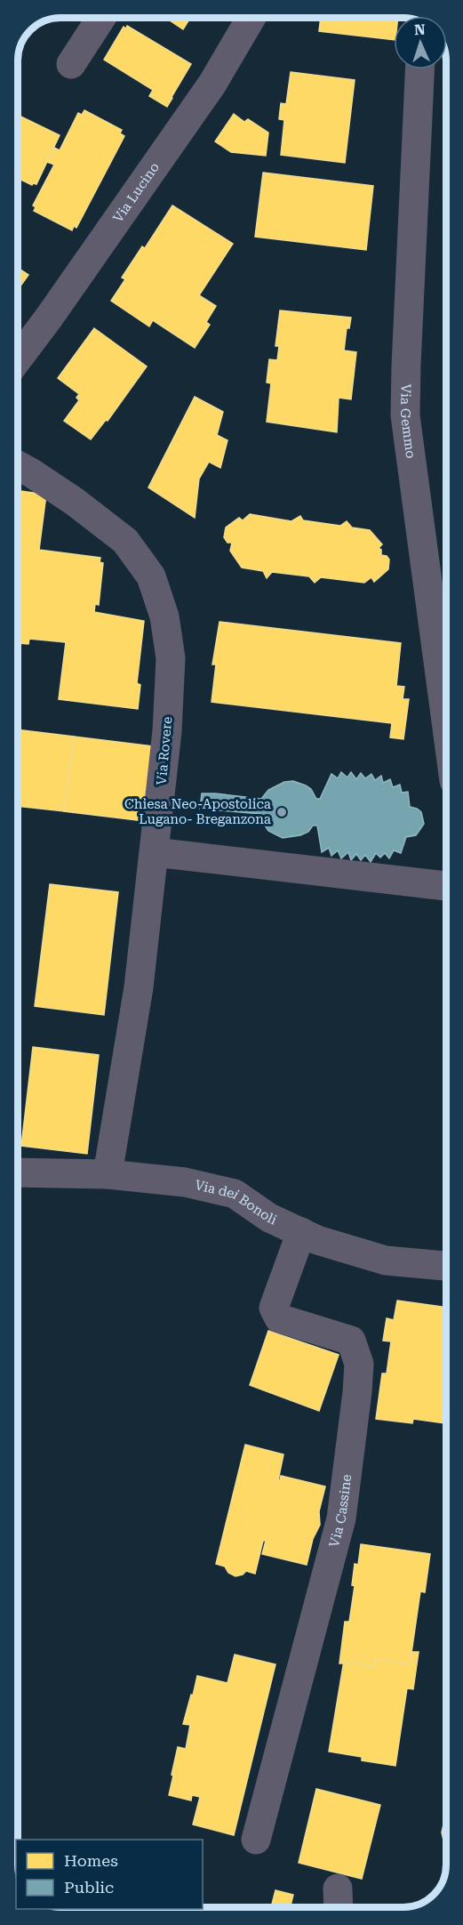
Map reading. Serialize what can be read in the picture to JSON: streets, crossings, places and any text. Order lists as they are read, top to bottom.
{
  "streets": {
    "street": [
      "Via Lucino",
      "Via Gemmo",
      "Via Rovere",
      "Via dei Bonoli",
      "Via Cassine"
    ]
  },
  "crossings": [
    ["Via Rovere", "Via dei Bonoli"],
    ["Via dei Bonoli", "Via Cassine"]
  ],
  "places": ["Chiesa Neo-Apostolica Lugano- Breganzona"],
  "legend": ["Homes", "Public"],
  "north": "top"
}
